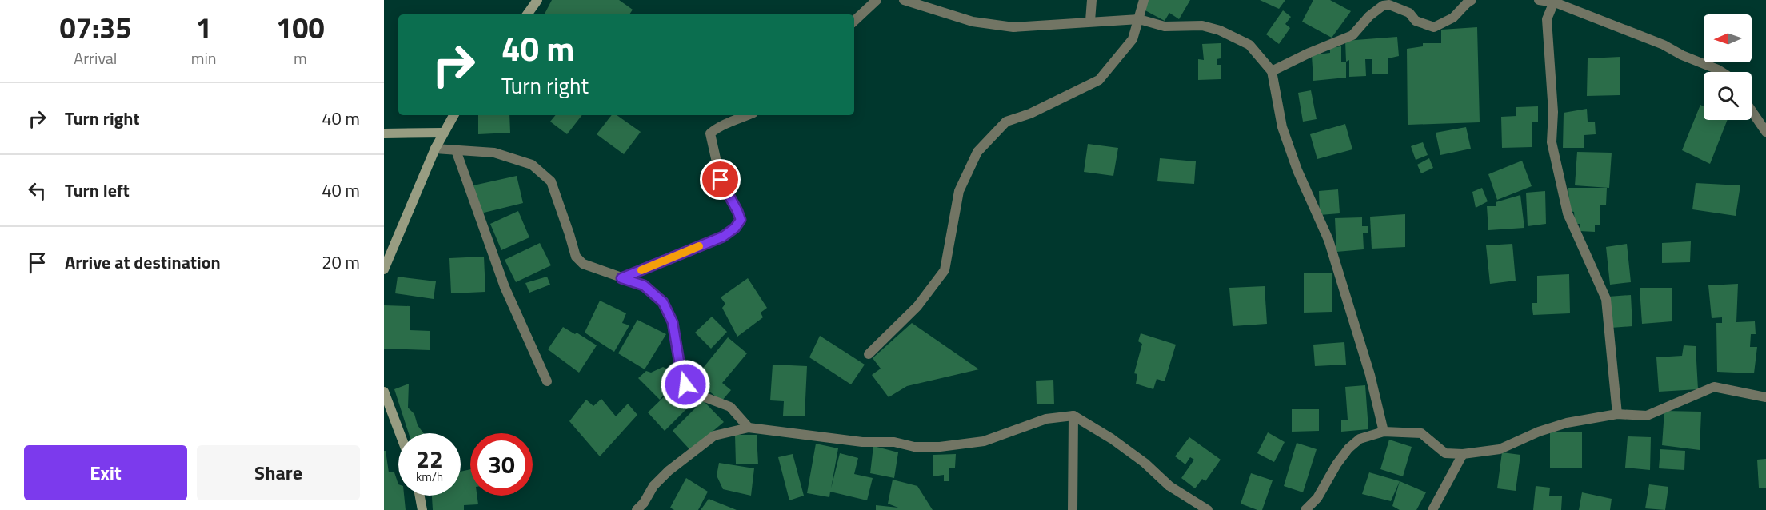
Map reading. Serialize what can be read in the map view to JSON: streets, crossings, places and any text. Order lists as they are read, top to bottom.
{
  "north": "left",
  "page": {
    "eta": [
      "07:35",
      "Arrival",
      "1",
      "min",
      "100",
      "m"
    ],
    "turn": ["40 m", "Turn right"],
    "list": [
      {
        "name": "Turn right",
        "value": "40 m"
      },
      {
        "name": "Turn left",
        "value": "40 m"
      },
      {
        "name": "Arrive at destination",
        "value": "20 m"
      }
    ],
    "speed": "22 km/h",
    "limit": "30",
    "buttons": ["Exit", "Share"]
  }
}
